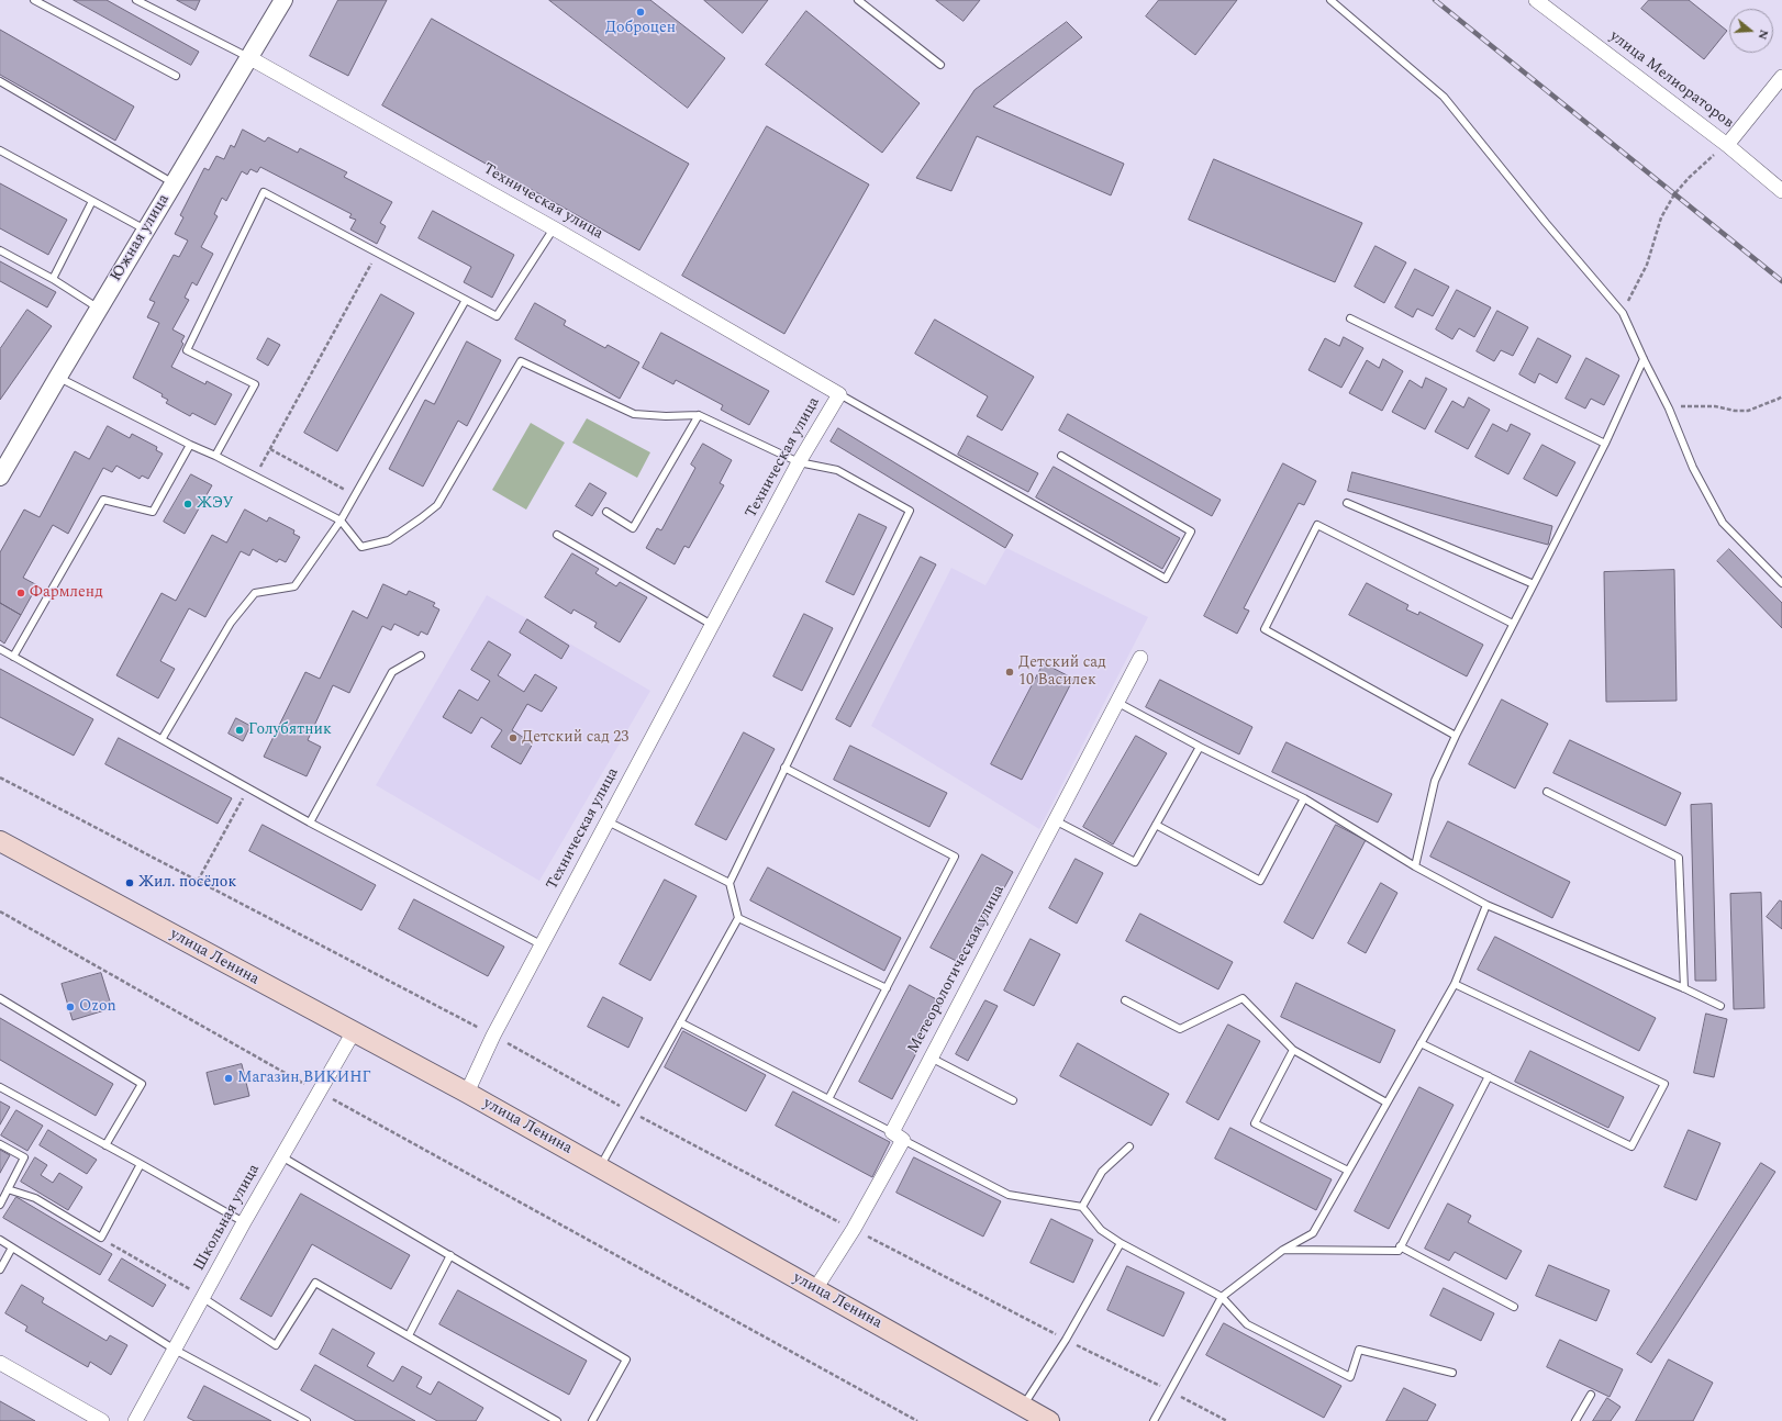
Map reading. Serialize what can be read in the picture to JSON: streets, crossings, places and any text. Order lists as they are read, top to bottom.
{
  "streets": {
    "main road": ["улица Ленина"],
    "street": [
      "улица Мелиораторов",
      "Техническая улица",
      "Южная улица",
      "Метеорологическая улица",
      "Школьная улица"
    ]
  },
  "crossings": [
    ["Техническая улица", "Южная улица"],
    ["Техническая улица", "улица Ленина"],
    ["улица Ленина", "Метеорологическая улица"],
    ["улица Ленина", "Школьная улица"]
  ],
  "places": [
    "Доброцен",
    "ЖЭУ",
    "Фармленд",
    "Детский сад 10 Василек",
    "Голубятник",
    "Детский сад 23",
    "Жил. посёлок",
    "Ozon",
    "Магазин ВИКИНГ"
  ],
  "north": "right"
}
